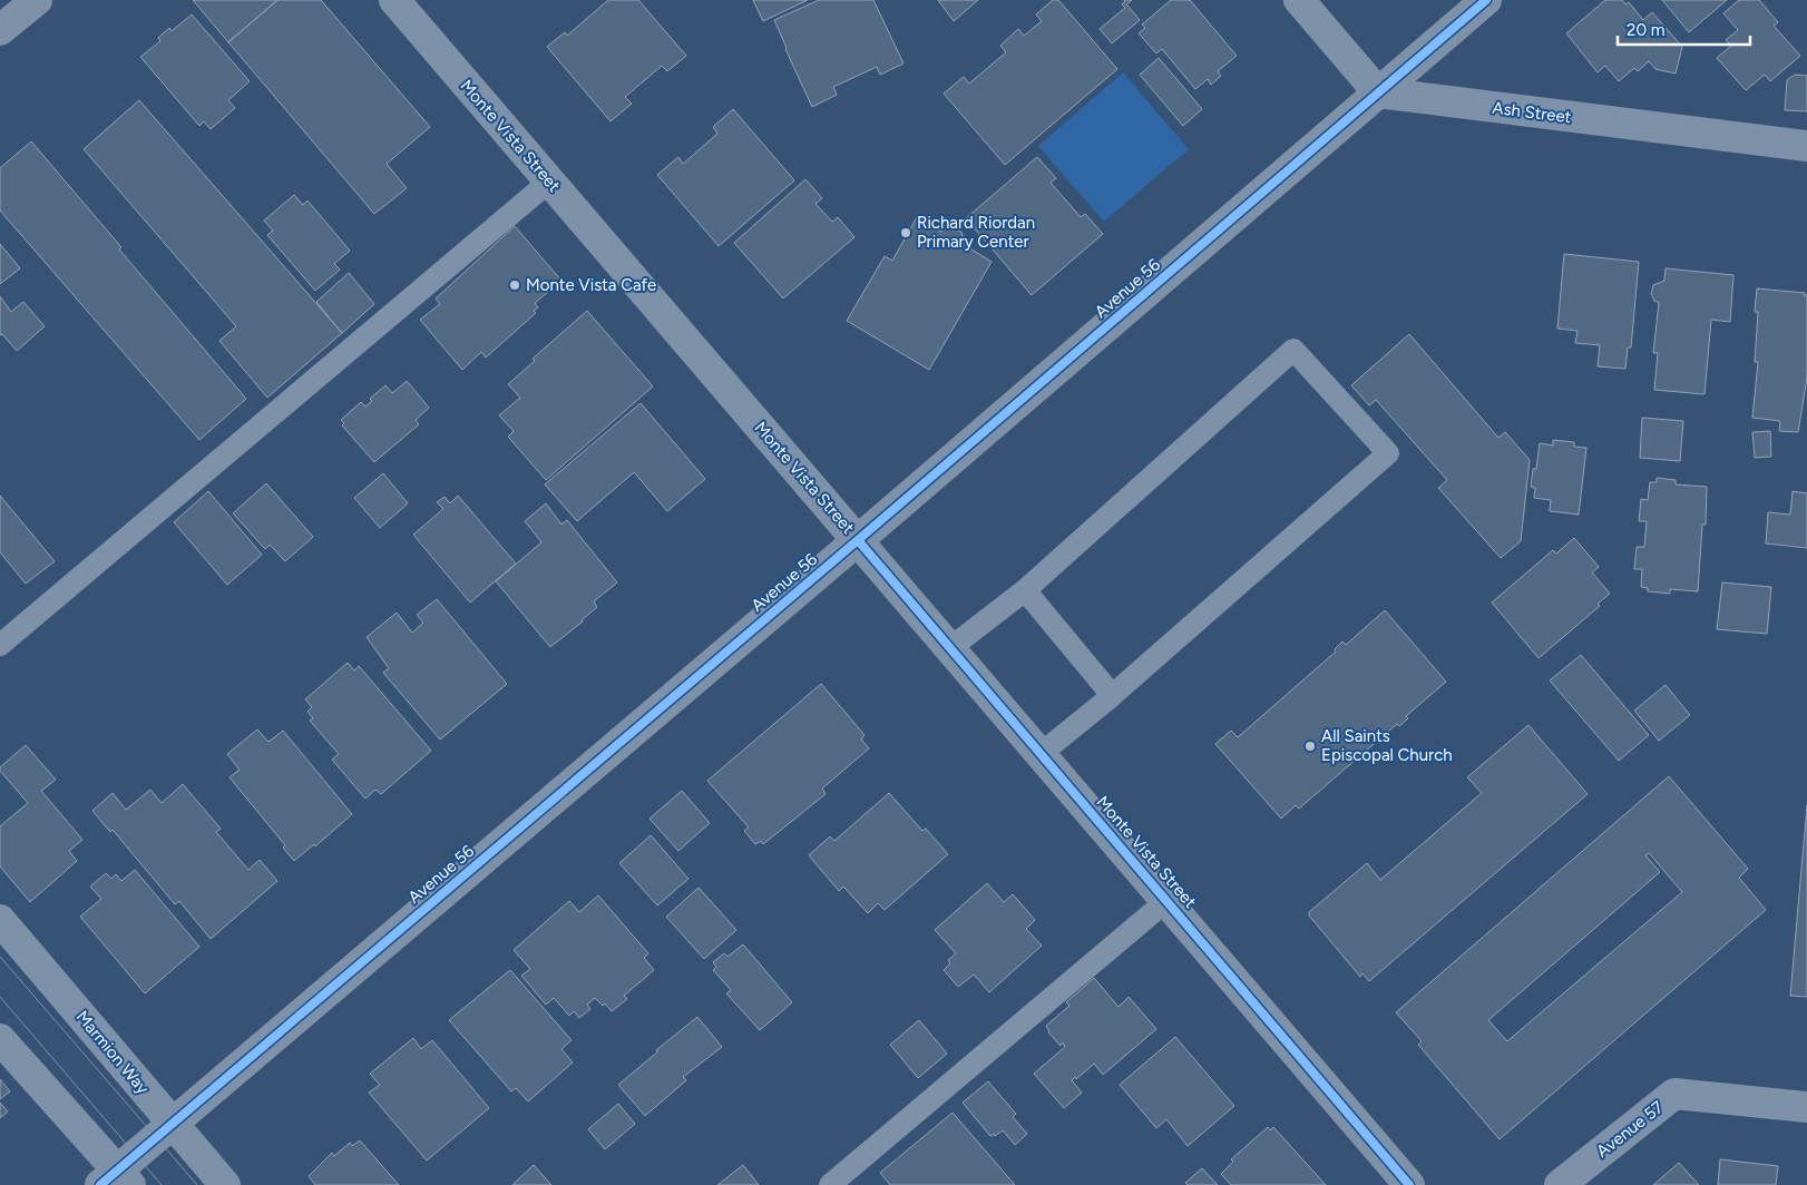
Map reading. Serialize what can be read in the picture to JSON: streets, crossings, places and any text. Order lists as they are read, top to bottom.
{
  "streets": {
    "street": [
      "Ash Street",
      "Monte Vista Street",
      "Avenue 56",
      "Marmion Way",
      "Avenue 57"
    ]
  },
  "crossings": [
    ["Ash Street", "Avenue 56"],
    ["Monte Vista Street", "Avenue 56"],
    ["Avenue 56", "Marmion Way"]
  ],
  "places": ["Richard Riordan Primary Center", "Monte Vista Cafe", "All Saints Episcopal Church"],
  "scale_bar": "20 m"
}
